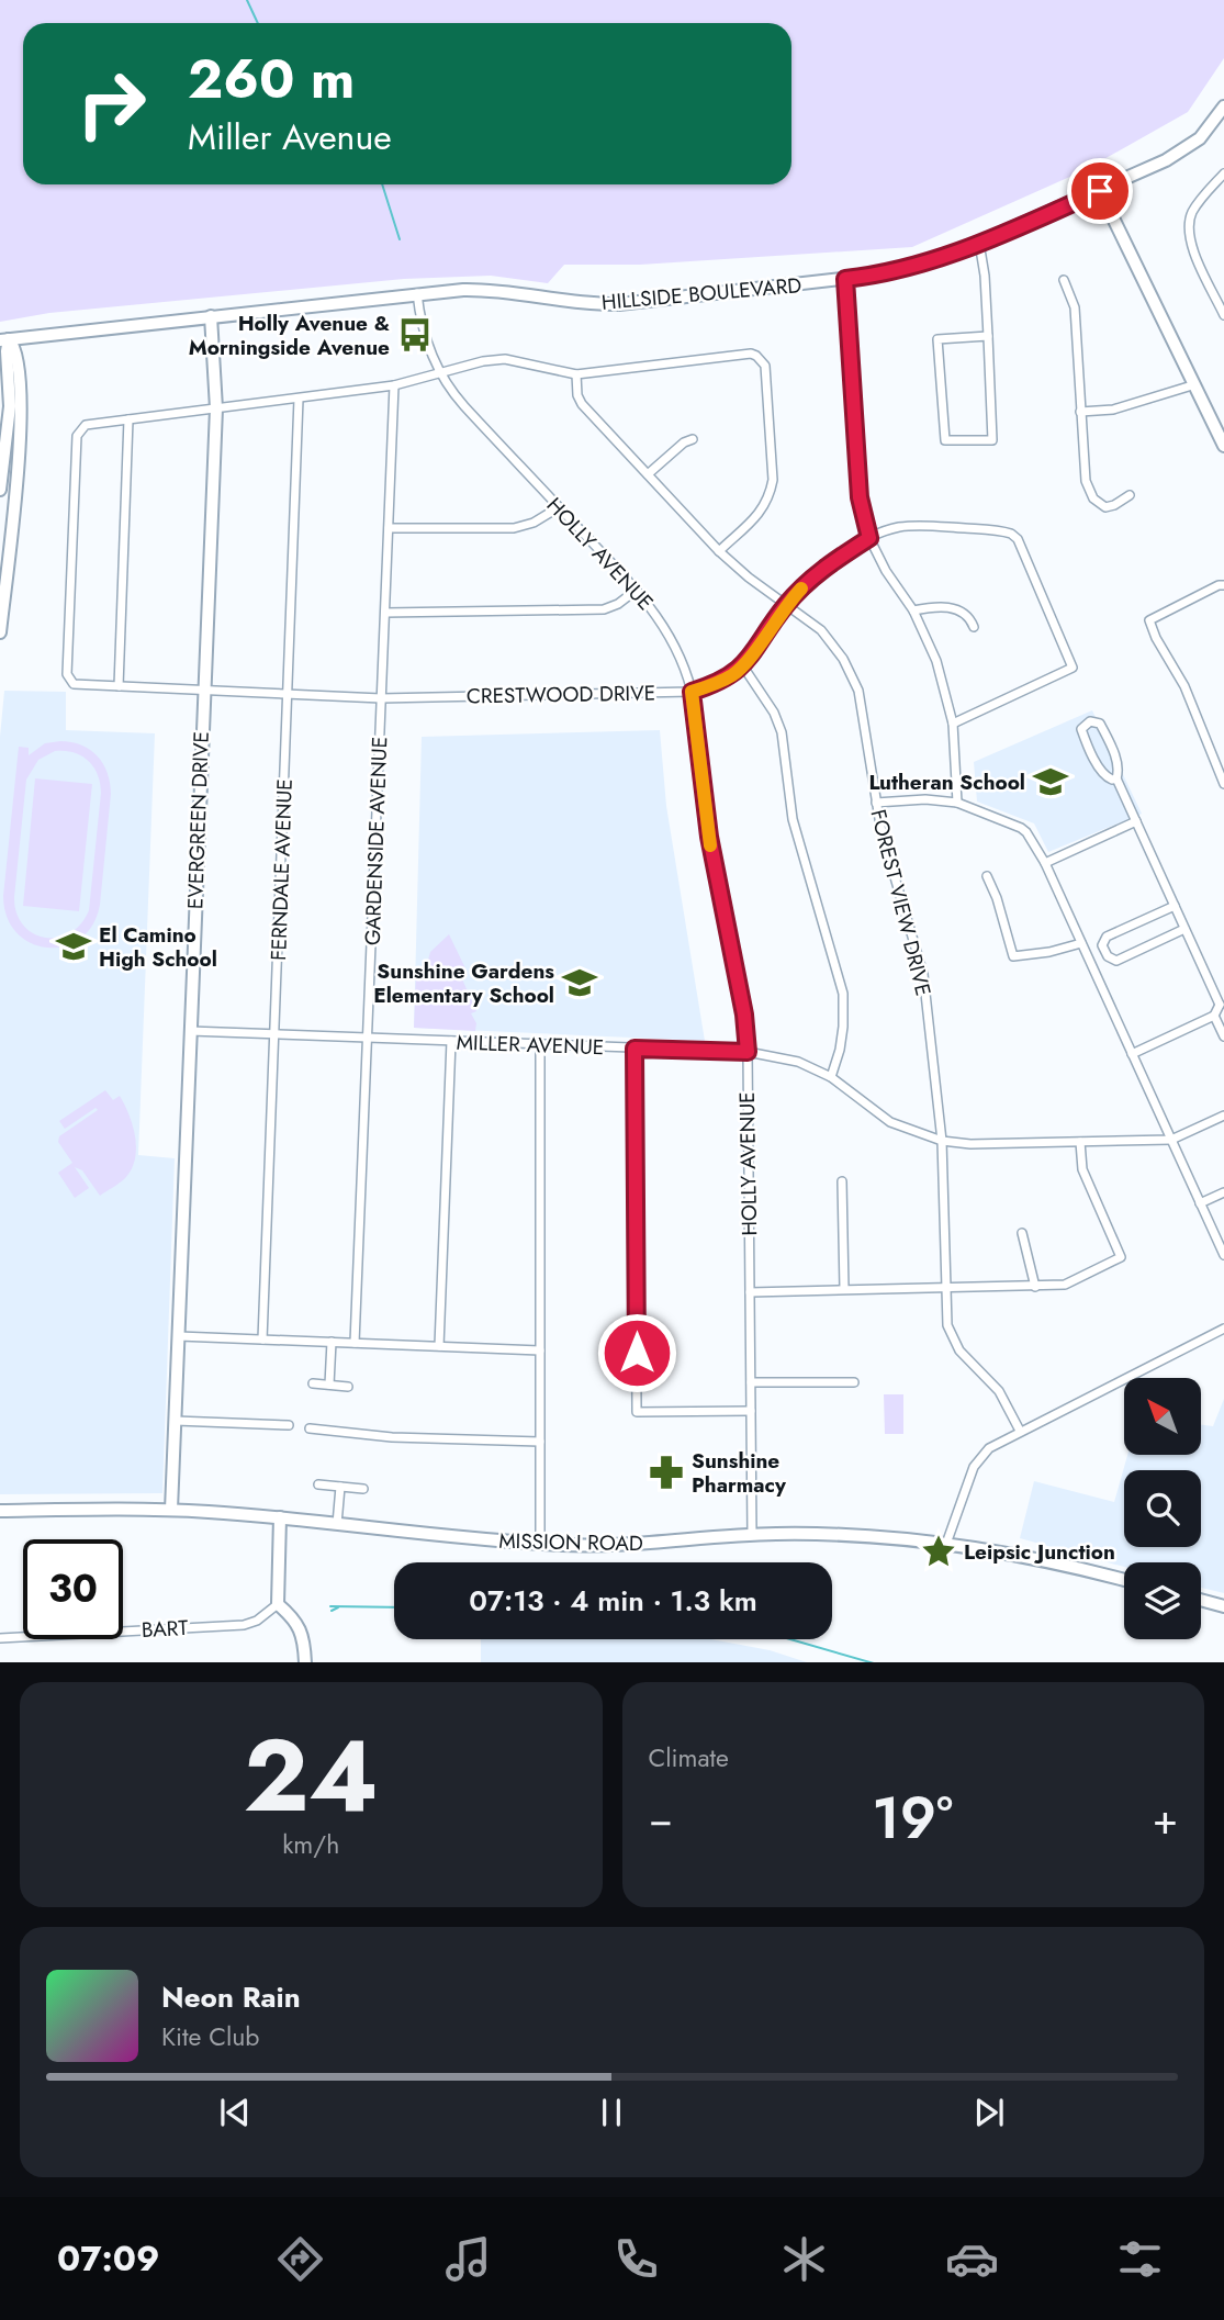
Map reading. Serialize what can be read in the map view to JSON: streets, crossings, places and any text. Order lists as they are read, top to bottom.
{
  "streets": {
    "main road": ["HILLSIDE BOULEVARD", "EVERGREEN DRIVE", "MISSION ROAD"],
    "street": [
      "HOLLY AVENUE",
      "CRESTWOOD DRIVE",
      "GARDENSIDE AVENUE",
      "FERNDALE AVENUE",
      "FOREST VIEW DRIVE",
      "MILLER AVENUE",
      "BART"
    ]
  },
  "crossings": [
    ["HILLSIDE BOULEVARD", "HOLLY AVENUE"],
    ["HILLSIDE BOULEVARD", "EVERGREEN DRIVE"],
    ["HOLLY AVENUE", "CRESTWOOD DRIVE"],
    ["HOLLY AVENUE", "MILLER AVENUE"],
    ["HOLLY AVENUE", "MISSION ROAD"],
    ["CRESTWOOD DRIVE", "EVERGREEN DRIVE"],
    ["CRESTWOOD DRIVE", "GARDENSIDE AVENUE"],
    ["CRESTWOOD DRIVE", "FERNDALE AVENUE"],
    ["CRESTWOOD DRIVE", "FOREST VIEW DRIVE"],
    ["EVERGREEN DRIVE", "MILLER AVENUE"],
    ["EVERGREEN DRIVE", "MISSION ROAD"],
    ["GARDENSIDE AVENUE", "MILLER AVENUE"],
    ["FERNDALE AVENUE", "MILLER AVENUE"],
    ["FOREST VIEW DRIVE", "MILLER AVENUE"]
  ],
  "places": {
    "bus stop": ["Holly Avenue & Morningside Avenue"],
    "school or university": ["Lutheran School", "El Camino High School", "Sunshine Gardens Elementary School"],
    "pharmacy": ["Sunshine Pharmacy"],
    "place": ["Leipsic Junction"]
  },
  "north": "top left",
  "page": {
    "turn": ["260 m", "Miller Avenue"],
    "limit": "30",
    "trip": "07:13 · 4 min · 1.3 km",
    "tile": [
      ["24", "km/h"],
      "Climate"
    ],
    "heat": ["−", "19°", "+"],
    "song": ["Neon Rain", "Kite Club"],
    "tabs": "07:09"
  }
}
